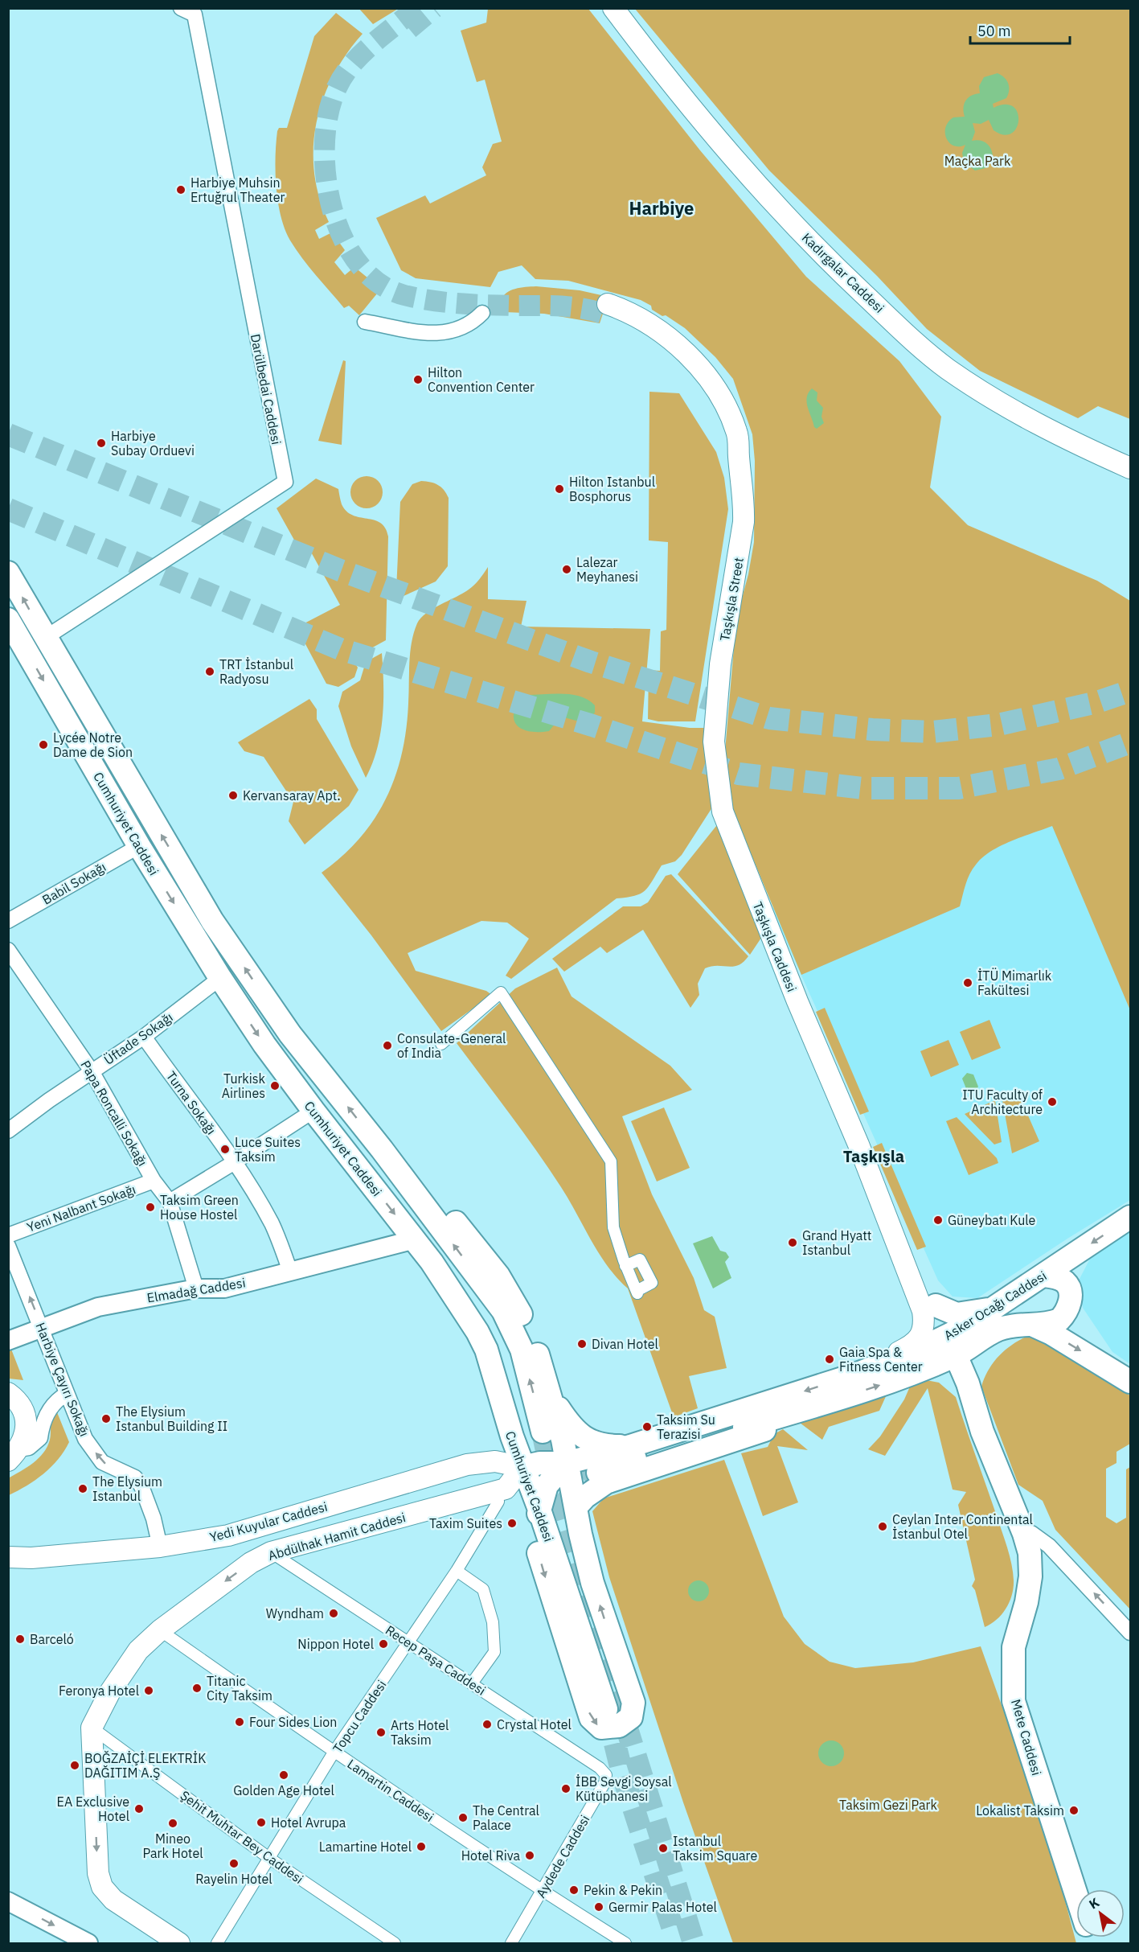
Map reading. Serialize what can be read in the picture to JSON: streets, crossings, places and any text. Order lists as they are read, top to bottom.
{
  "streets": {
    "main road": [
      "Kadırgalar Caddesi",
      "Cumhuriyet Caddesi",
      "Taşkışla Caddesi",
      "Asker Ocağı Caddesi",
      "Yedi Kuyular Caddesi",
      "Abdülhak Hamit Caddesi",
      "Mete Caddesi"
    ],
    "street": [
      "Darülbedai Caddesi",
      "Babil Sokağı",
      "Üftade Sokağı",
      "Turna Sokağı",
      "Papa Roncalli Sokağı",
      "Yeni Nalbant Sokağı",
      "Elmadağ Caddesi",
      "Harbiye Çayırı Sokağı",
      "Recep Paşa Caddesi",
      "Topcu Caddesi",
      "Lamartin Caddesi",
      "Şehit Muhtar Bey Caddesi",
      "Aydede Caddesi"
    ]
  },
  "crossings": [
    ["Darülbedai Caddesi", "Cumhuriyet Caddesi"],
    ["Cumhuriyet Caddesi", "Babil Sokağı"],
    ["Cumhuriyet Caddesi", "Üftade Sokağı"],
    ["Cumhuriyet Caddesi", "Elmadağ Caddesi"],
    ["Cumhuriyet Caddesi", "Yedi Kuyular Caddesi"],
    ["Cumhuriyet Caddesi", "Abdülhak Hamit Caddesi"],
    ["Taşkışla Caddesi", "Asker Ocağı Caddesi"],
    ["Taşkışla Caddesi", "Mete Caddesi"],
    ["Üftade Sokağı", "Turna Sokağı"],
    ["Üftade Sokağı", "Papa Roncalli Sokağı"],
    ["Turna Sokağı", "Elmadağ Caddesi"],
    ["Papa Roncalli Sokağı", "Yeni Nalbant Sokağı"],
    ["Papa Roncalli Sokağı", "Elmadağ Caddesi"],
    ["Elmadağ Caddesi", "Harbiye Çayırı Sokağı"],
    ["Asker Ocağı Caddesi", "Mete Caddesi"],
    ["Harbiye Çayırı Sokağı", "Yedi Kuyular Caddesi"],
    ["Yedi Kuyular Caddesi", "Abdülhak Hamit Caddesi"],
    ["Abdülhak Hamit Caddesi", "Recep Paşa Caddesi"],
    ["Abdülhak Hamit Caddesi", "Topcu Caddesi"],
    ["Abdülhak Hamit Caddesi", "Lamartin Caddesi"],
    ["Abdülhak Hamit Caddesi", "Şehit Muhtar Bey Caddesi"],
    ["Recep Paşa Caddesi", "Topcu Caddesi"],
    ["Recep Paşa Caddesi", "Aydede Caddesi"],
    ["Topcu Caddesi", "Lamartin Caddesi"],
    ["Topcu Caddesi", "Şehit Muhtar Bey Caddesi"],
    ["Lamartin Caddesi", "Aydede Caddesi"]
  ],
  "one_way": ["Harbiye Çayırı Sokağı"],
  "districts": ["Harbiye", "Taşkışla"],
  "parks": ["Maçka Park", "Taksim Gezi Park"],
  "places": [
    "Harbiye Muhsin Ertuğrul Theater",
    "Hilton Convention Center",
    "Harbiye Subay Orduevi",
    "Hilton Istanbul Bosphorus",
    "Lalezar Meyhanesi",
    "TRT İstanbul Radyosu",
    "Lycée Notre Dame de Sion",
    "Kervansaray Apt.",
    "İTÜ Mimarlık Fakültesi",
    "Consulate-General of India",
    "Turkisk Airlines",
    "ITU Faculty of Architecture",
    "Luce Suites Taksim",
    "Taksim Green House Hostel",
    "Güneybatı Kule",
    "Grand Hyatt Istanbul",
    "Divan Hotel",
    "Gaia Spa & Fitness Center",
    "The Elysium Istanbul Building II",
    "Taksim Su Terazisi",
    "The Elysium Istanbul",
    "Taxim Suites",
    "Ceylan Inter Continental İstanbul Otel",
    "Wyndham",
    "Barceló",
    "Nippon Hotel",
    "Titanic City Taksim",
    "Feronya Hotel",
    "Four Sides Lion",
    "Crystal Hotel",
    "Arts Hotel Taksim",
    "BOĞZAİÇİ ELEKTRİK DAĞITIM A.Ş",
    "Golden Age Hotel",
    "İBB Sevgi Soysal Kütüphanesi",
    "EA Exclusive Hotel",
    "Lokalist Taksim",
    "The Central Palace",
    "Hotel Avrupa",
    "Mineo Park Hotel",
    "Lamartine Hotel",
    "Istanbul Taksim Square",
    "Hotel Riva",
    "Rayelin Hotel",
    "Pekin & Pekin",
    "Germir Palas Hotel"
  ],
  "scale_bar": "50 m",
  "north": "top left"
}
